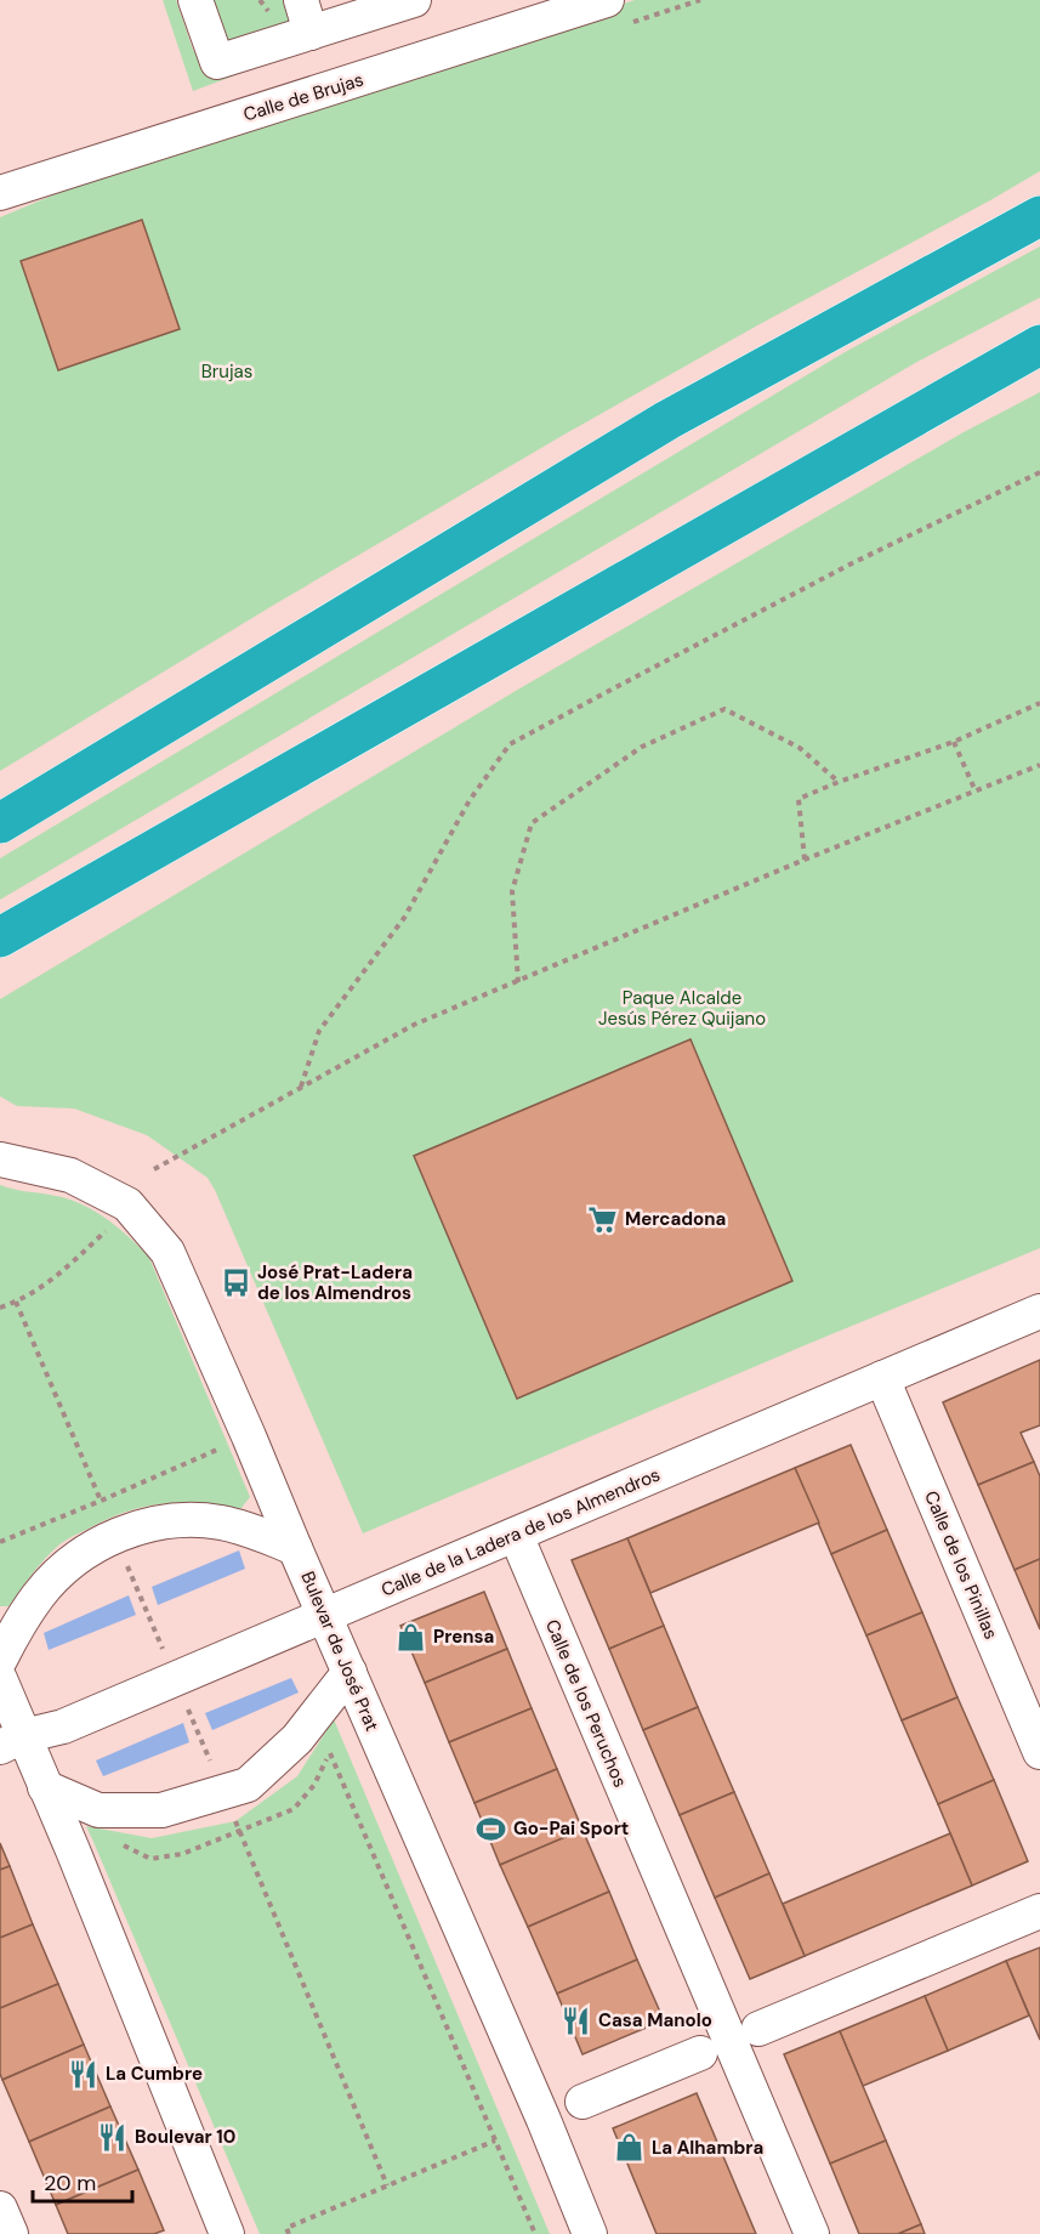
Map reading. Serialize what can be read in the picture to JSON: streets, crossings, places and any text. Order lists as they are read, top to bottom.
{
  "streets": {
    "street": [
      "Calle de Brujas",
      "Calle de la Ladera de los Almendros",
      "Calle de los Pinillas",
      "Bulevar de José Prat",
      "Calle de los Peruchos"
    ]
  },
  "crossings": [
    ["Calle de la Ladera de los Almendros", "Calle de los Pinillas"],
    ["Calle de la Ladera de los Almendros", "Bulevar de José Prat"],
    ["Calle de la Ladera de los Almendros", "Calle de los Peruchos"]
  ],
  "parks": ["Brujas", "Paque Alcalde Jesús Pérez Quijano"],
  "places": {
    "supermarket": ["Mercadona"],
    "bus stop": ["José Prat-Ladera de los Almendros"],
    "shop": ["Prensa", "La Alhambra"],
    "sports": ["Go-Pai Sport"],
    "restaurant": ["Casa Manolo", "La Cumbre", "Boulevar 10"]
  },
  "scale_bar": "20 m"
}
